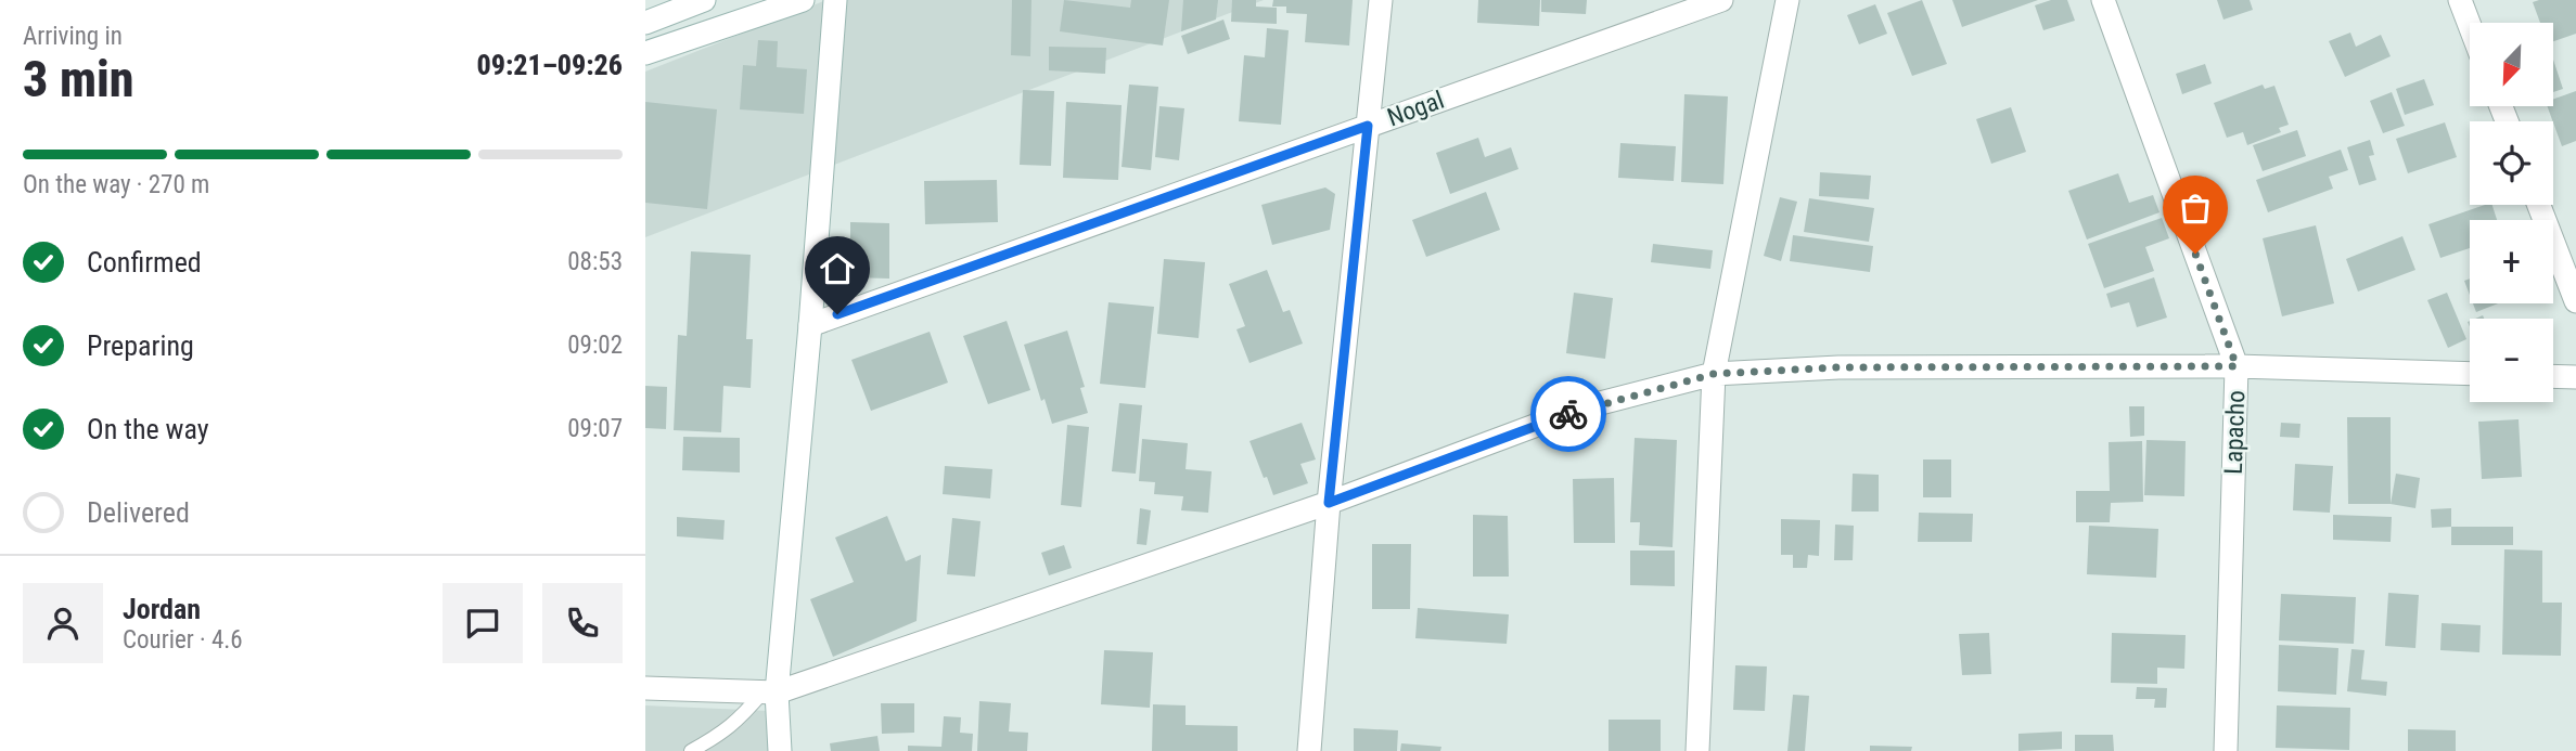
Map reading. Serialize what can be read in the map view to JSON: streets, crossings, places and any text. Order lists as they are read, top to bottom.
{
  "streets": {
    "street": ["Nogal", "Lapacho"]
  },
  "north": "bottom left",
  "page": {
    "heading": ["3 min", "Arriving in", "09:21–09:26"],
    "panel": ["Jordan", "Courier · 4.6"],
    "map_buttons": ["+", "−"],
    "bar": "On the way · 270 m",
    "list": [
      ["Confirmed", "08:53"],
      ["Preparing", "09:02"],
      ["On the way", "09:07"],
      "Delivered"
    ]
  }
}
